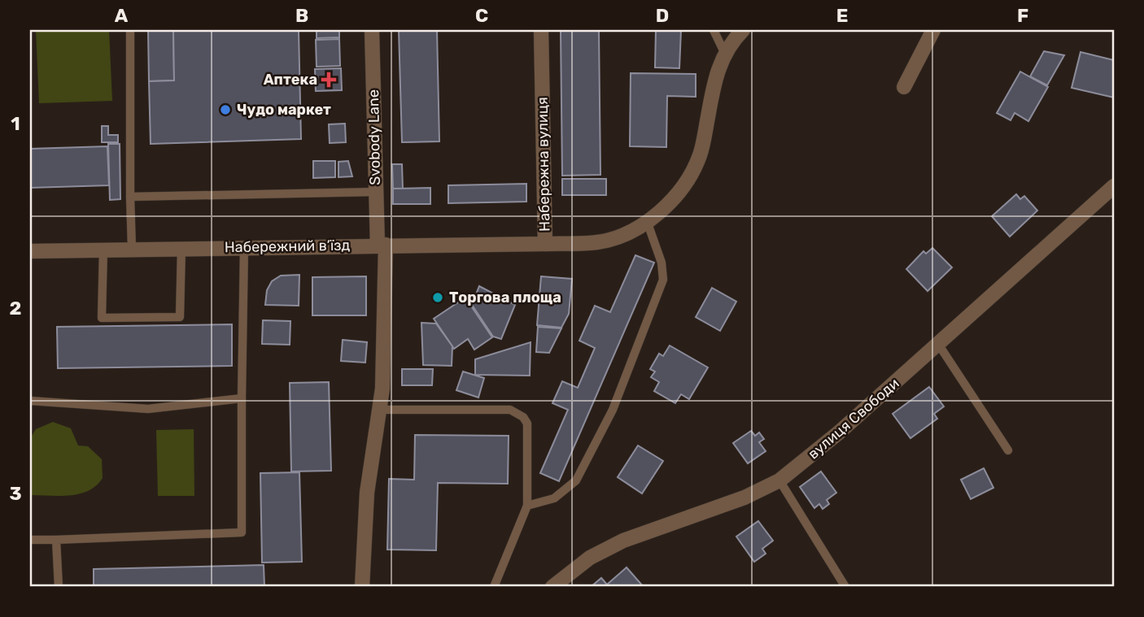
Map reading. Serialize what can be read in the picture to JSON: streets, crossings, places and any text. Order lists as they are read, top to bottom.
{
  "streets": {
    "street": [
      "Svobody Lane",
      "Набережна вулиця",
      "Набережний в’їзд",
      "вулиця Свободи"
    ]
  },
  "crossings": [
    ["Svobody Lane", "Набережний в’їзд"],
    ["Набережна вулиця", "Набережний в’їзд"]
  ],
  "places": {
    "health": ["Аптека"],
    "other": ["Чудо маркет", "Торгова площа"]
  },
  "grid": {
    "columns": [
      "A",
      "B",
      "C",
      "D",
      "E",
      "F"
    ],
    "rows": ["1", "2", "3"]
  }
}
